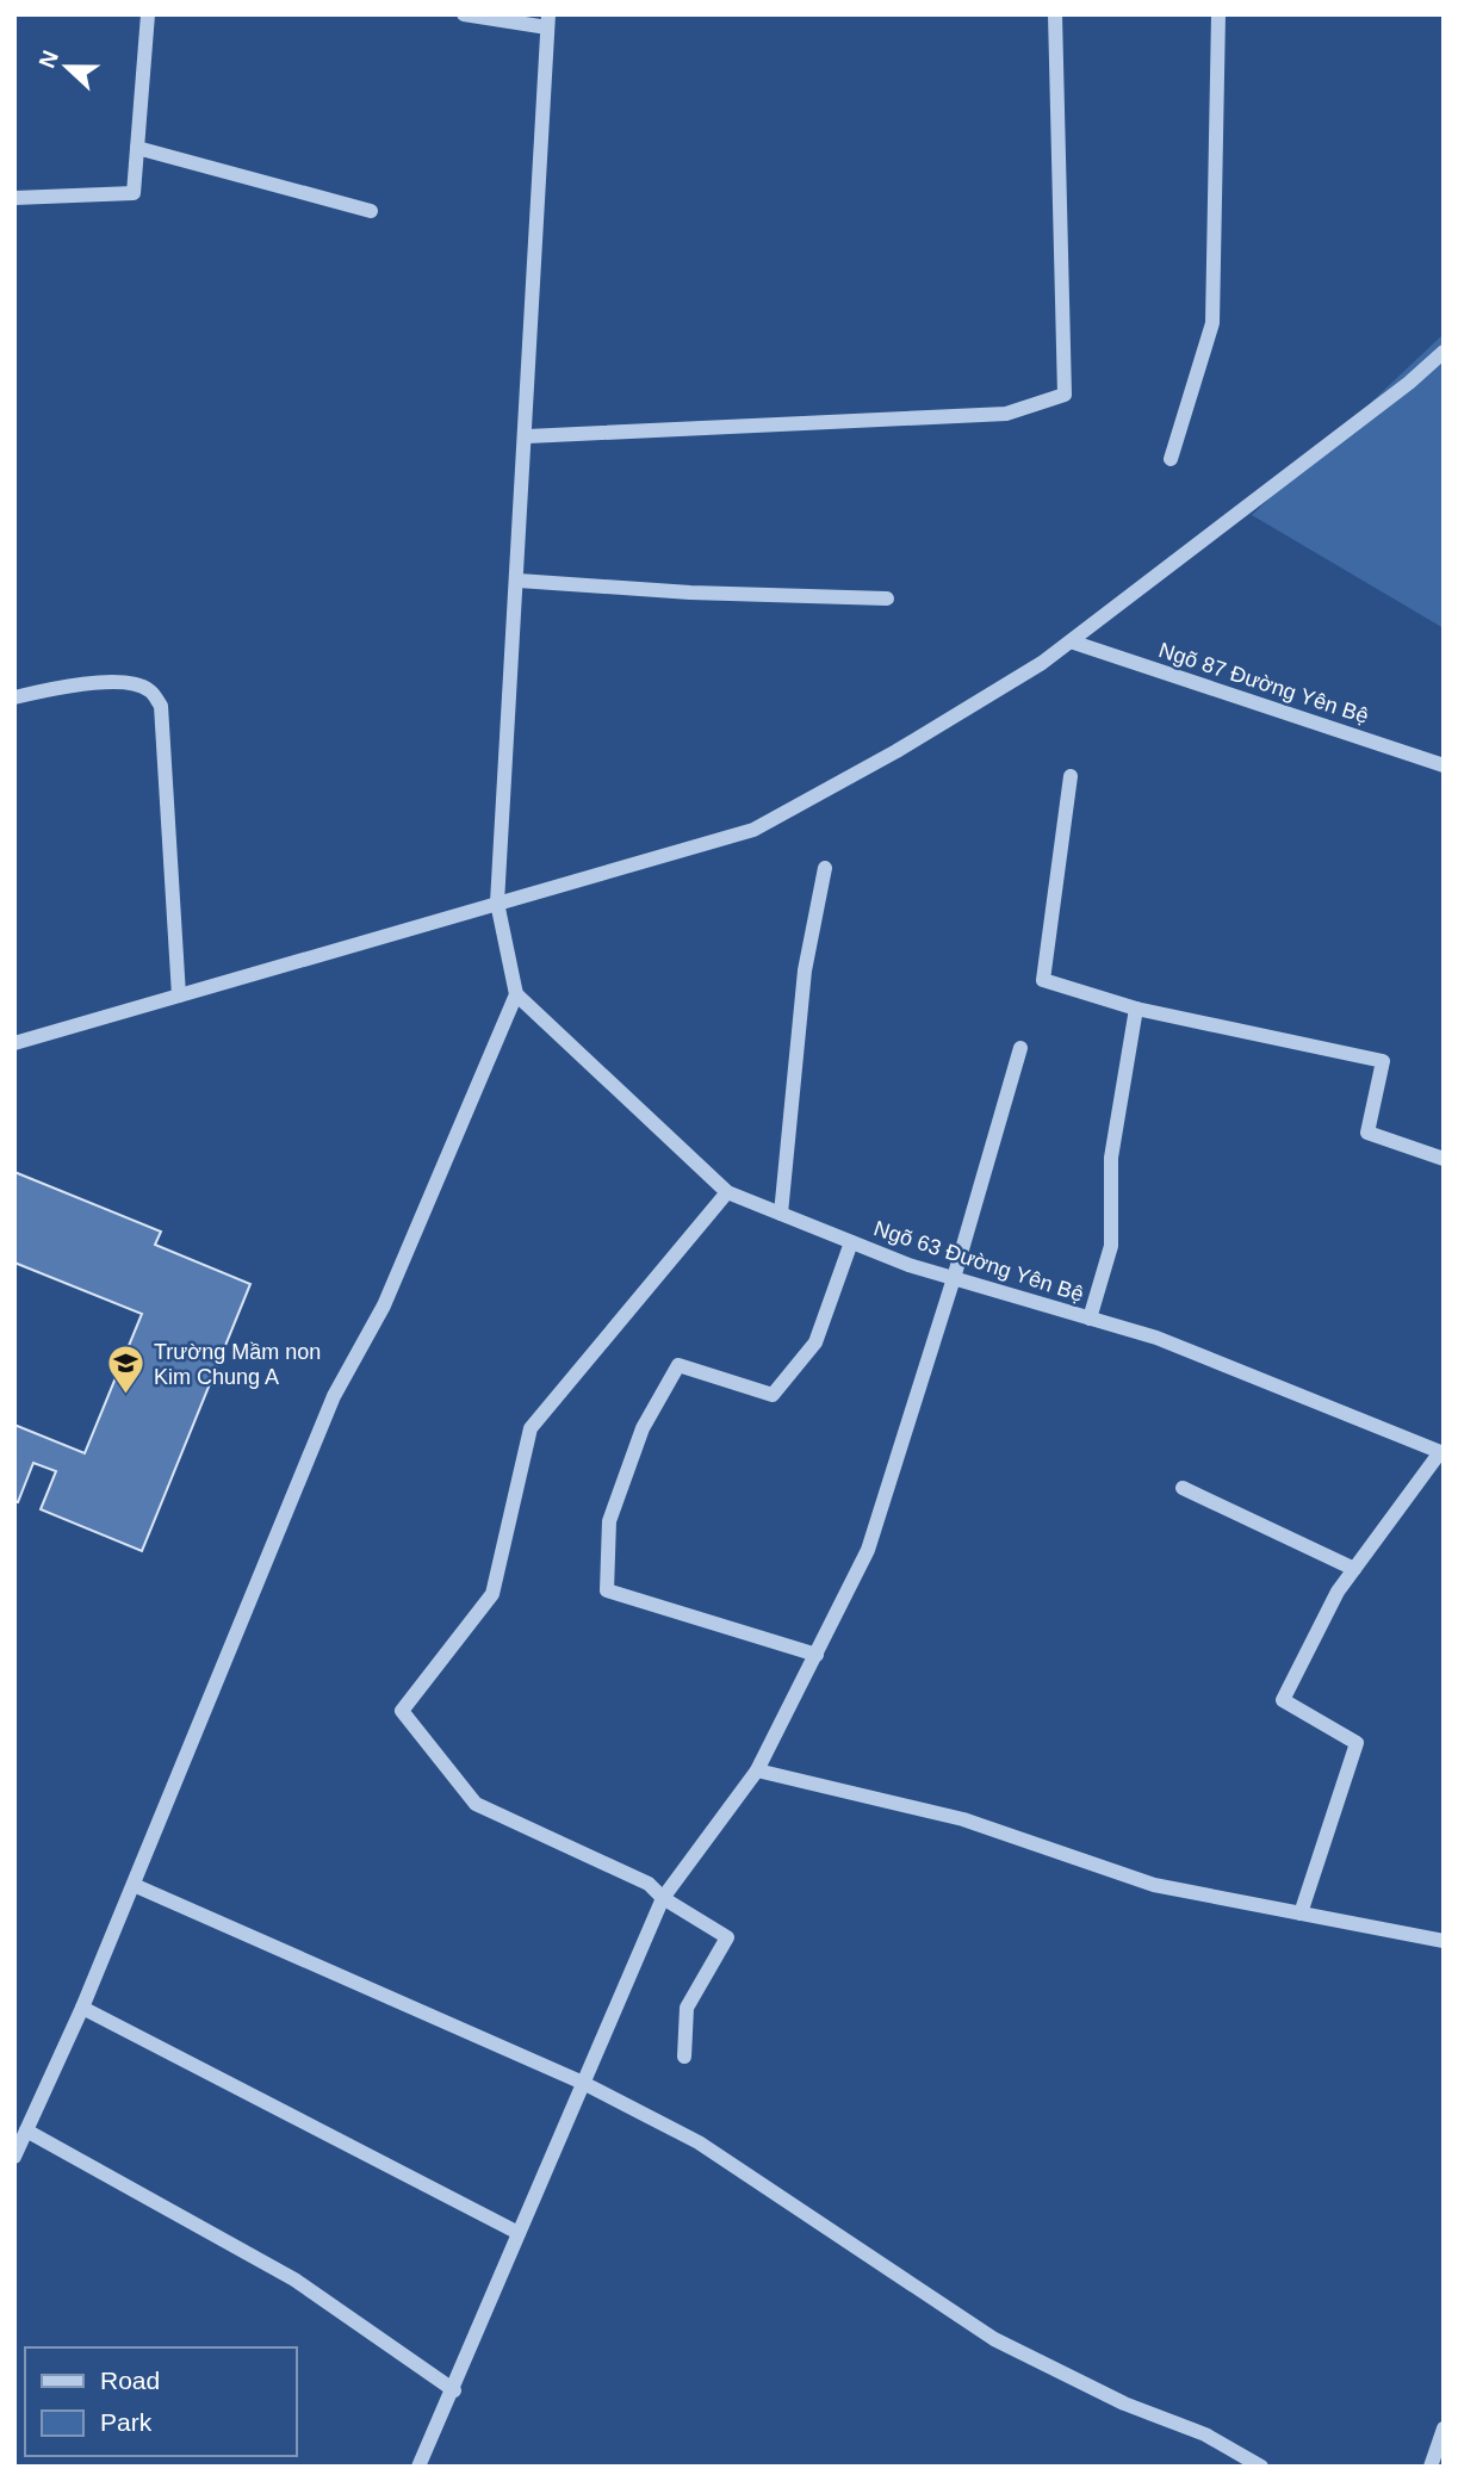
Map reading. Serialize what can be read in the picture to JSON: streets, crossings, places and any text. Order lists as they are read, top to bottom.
{
  "streets": {
    "street": ["Ngõ 87 Đường Yên Bệ", "Ngõ 63 Đường Yên Bệ"]
  },
  "places": {
    "school or university": ["Trường Mầm non Kim Chung A"]
  },
  "legend": ["Road", "Park"],
  "north": "left"
}
